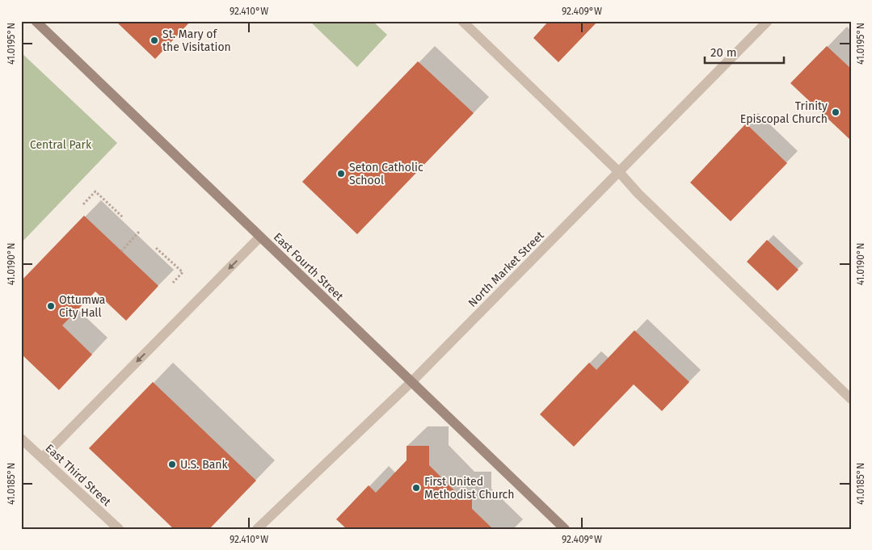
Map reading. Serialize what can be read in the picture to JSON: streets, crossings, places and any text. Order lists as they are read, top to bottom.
{
  "streets": {
    "main road": ["East Fourth Street"],
    "street": ["North Market Street", "East Third Street"]
  },
  "crossings": [
    ["East Fourth Street", "North Market Street"]
  ],
  "parks": ["Central Park"],
  "places": [
    "St. Mary of the Visitation",
    "Trinity Episcopal Church",
    "Seton Catholic School",
    "Ottumwa City Hall",
    "U.S. Bank",
    "First United Methodist Church"
  ],
  "scale_bar": "20 m",
  "coordinates": [
    "92.410°W",
    "92.409°W",
    "41.0195°N",
    "41.0190°N",
    "41.0185°N"
  ]
}
